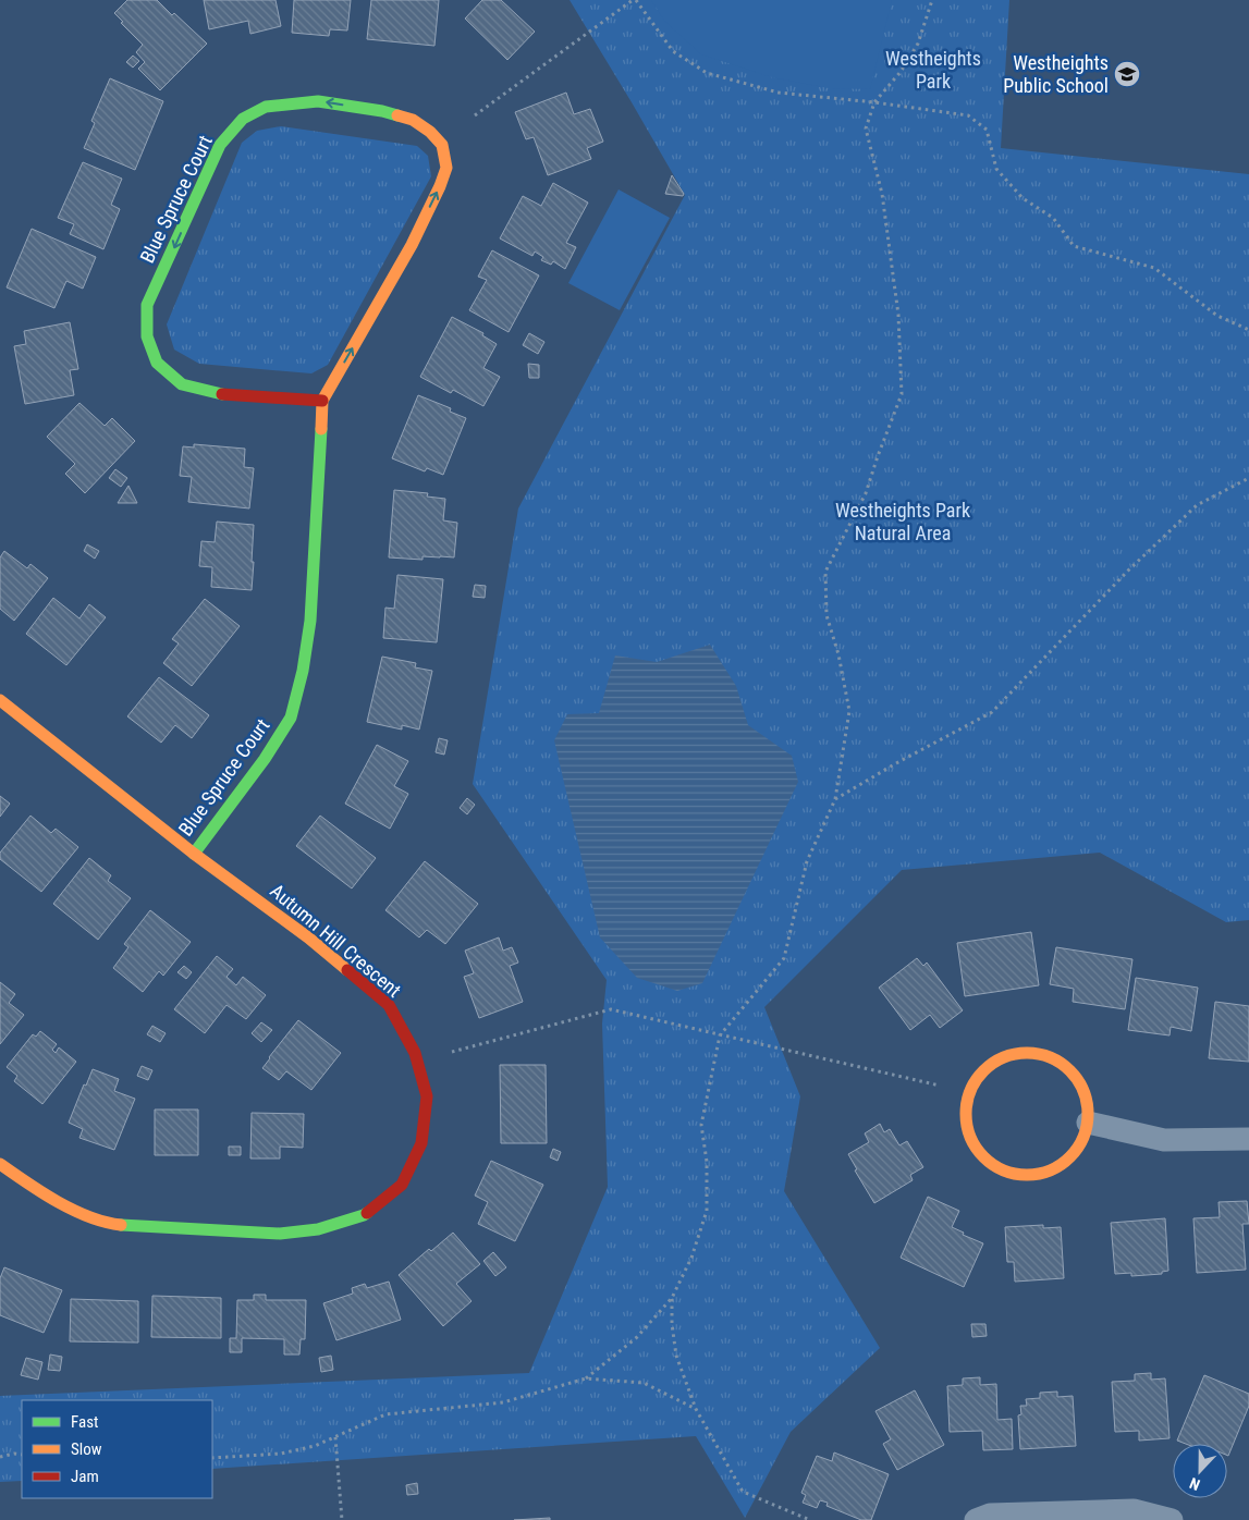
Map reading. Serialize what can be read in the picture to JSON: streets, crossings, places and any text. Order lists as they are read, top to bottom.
{
  "streets": {
    "street": ["Blue Spruce Court", "Autumn Hill Crescent"]
  },
  "crossings": [
    ["Blue Spruce Court", "Autumn Hill Crescent"]
  ],
  "parks": ["Westheights Park", "Westheights Park Natural Area"],
  "places": {
    "school or university": ["Westheights Public School"]
  },
  "legend": ["Fast", "Slow", "Jam"],
  "north": "bottom"
}
